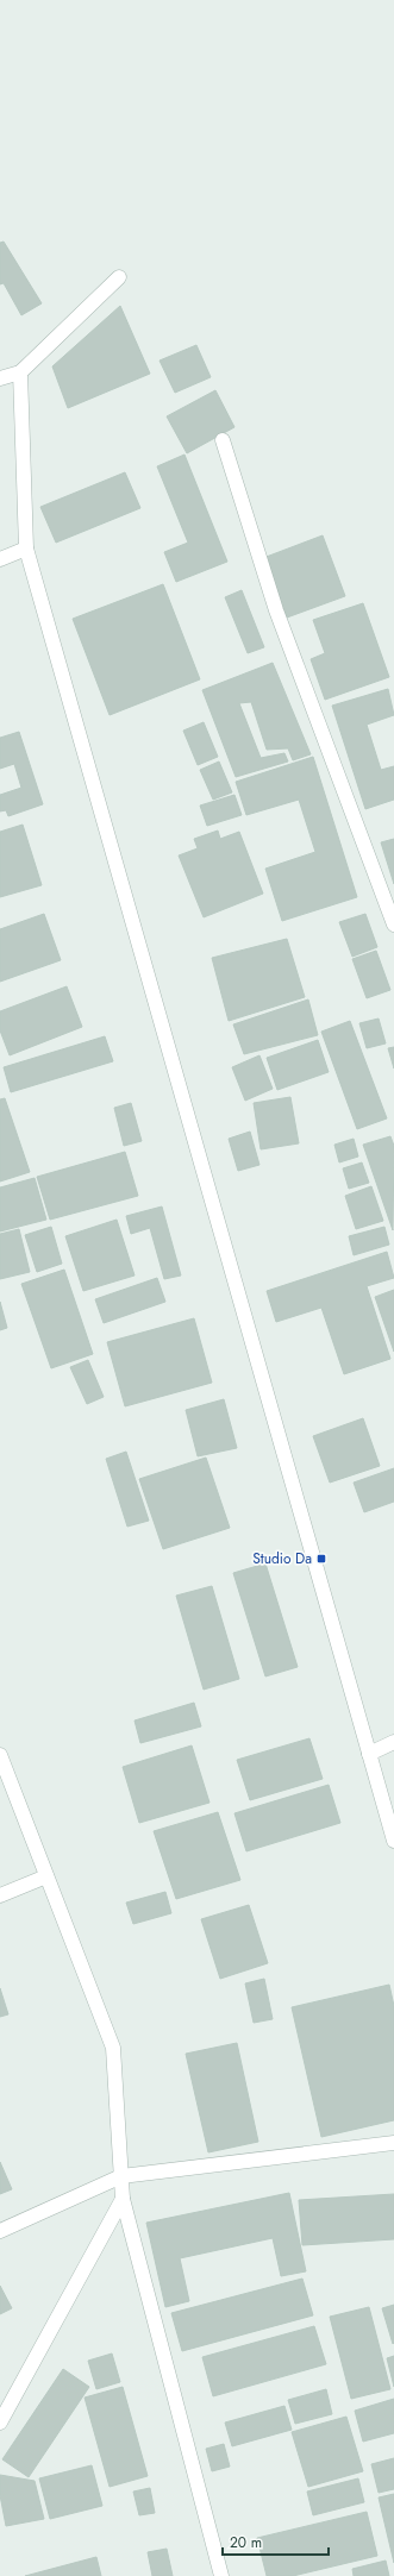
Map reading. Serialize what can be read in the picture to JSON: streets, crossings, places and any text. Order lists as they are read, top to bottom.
{
  "places": {
    "transit": ["Studio Da"]
  },
  "scale_bar": "20 m"
}
